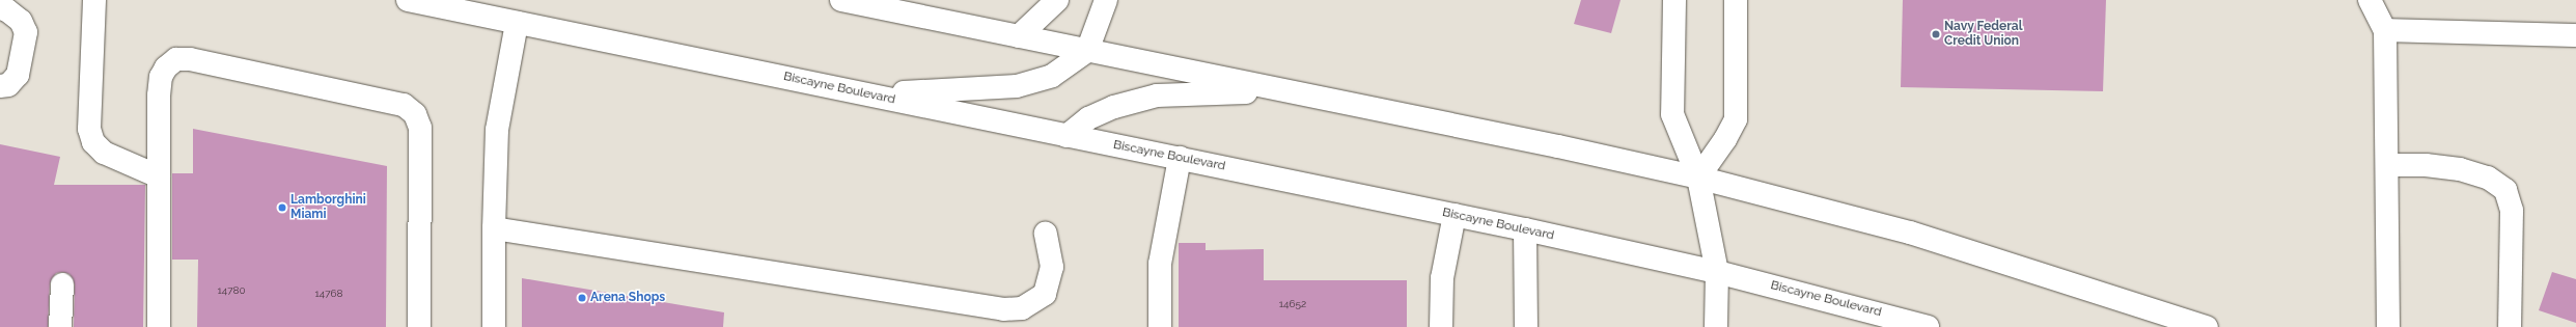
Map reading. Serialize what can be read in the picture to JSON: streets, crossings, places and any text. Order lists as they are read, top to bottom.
{
  "streets": {
    "main road": ["Biscayne Boulevard"]
  },
  "places": ["Navy Federal Credit Union", "Lamborghini Miami", "Arena Shops"],
  "house_numbers": ["14780", "14768", "14652"]
}
